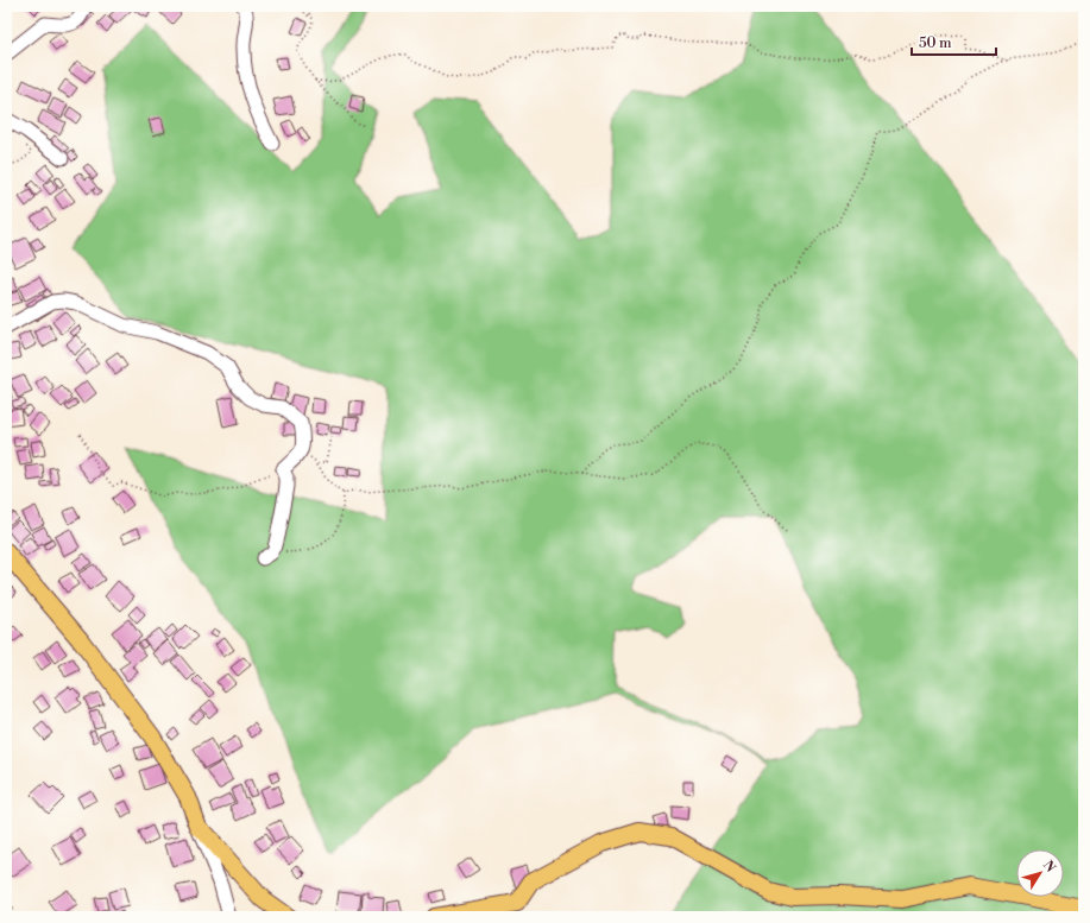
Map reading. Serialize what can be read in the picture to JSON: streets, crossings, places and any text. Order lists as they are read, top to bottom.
{
  "scale_bar": "50 m",
  "north": "top right"
}
